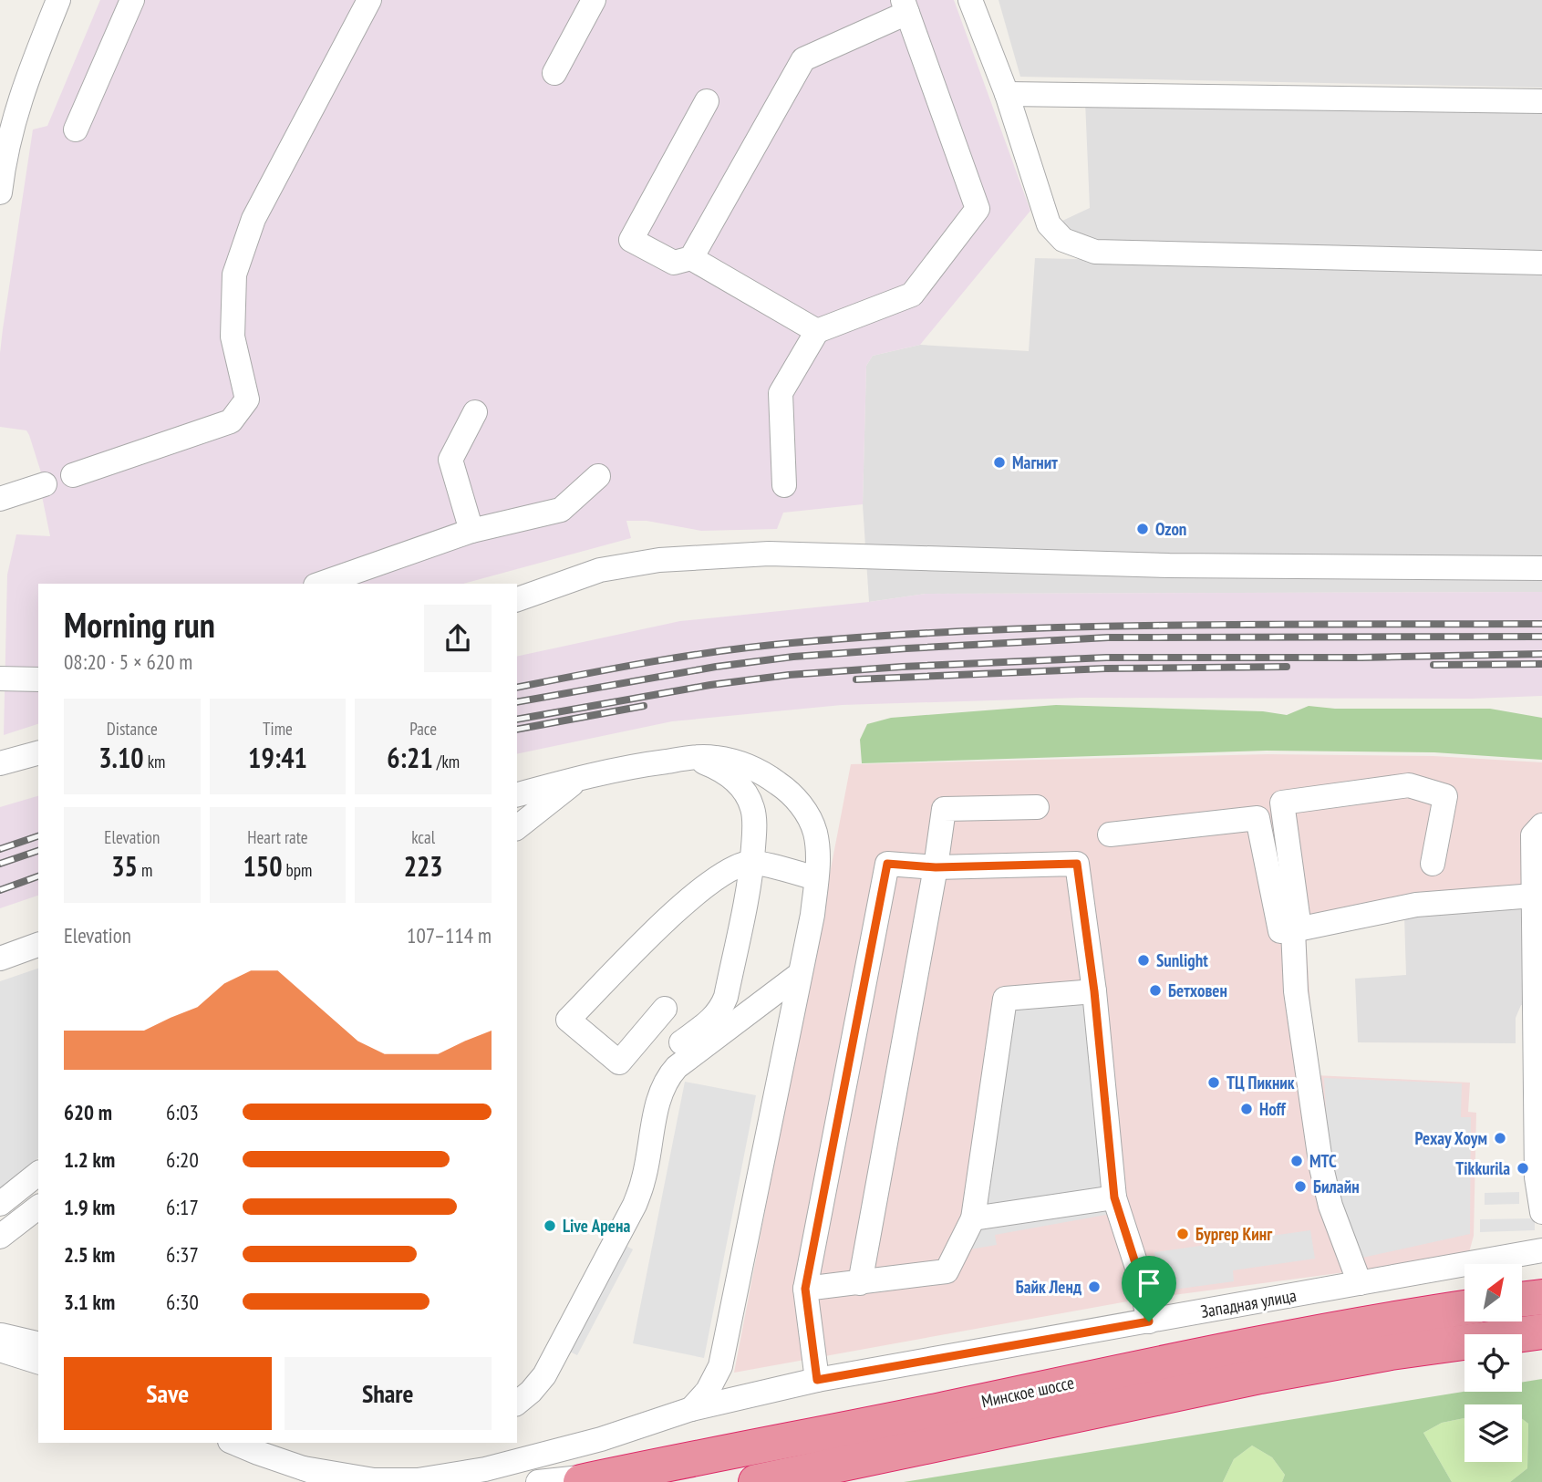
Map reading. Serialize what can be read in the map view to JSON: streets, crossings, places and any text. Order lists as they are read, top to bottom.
{
  "streets": {
    "highway": ["Минское шоссе"],
    "street": ["Западная улица"]
  },
  "places": [
    "Магнит",
    "Ozon",
    "Sunlight",
    "Бетховен",
    "ТЦ Пикник",
    "Hoff",
    "Рехау Хоум",
    "МТС",
    "Tikkurila",
    "Билайн",
    "Live Арена",
    "Бургер Кинг",
    "Байк Ленд"
  ],
  "north": "top right",
  "page": {
    "heading": ["Morning run", "08:20 · 5 × 620 m"],
    "stats": [
      ["Distance", "3.10 km"],
      ["Time", "19:41"],
      ["Pace", "6:21 /km"],
      ["Elevation", "35 m"],
      ["Heart rate", "150 bpm"],
      ["kcal", "223"]
    ],
    "chart": ["Elevation", "107–114 m"],
    "list": [
      {
        "name": "620 m",
        "note": "6:03"
      },
      {
        "name": "1.2 km",
        "note": "6:20"
      },
      {
        "name": "1.9 km",
        "note": "6:17"
      },
      {
        "name": "2.5 km",
        "note": "6:37"
      },
      {
        "name": "3.1 km",
        "note": "6:30"
      }
    ],
    "buttons": ["Save", "Share"]
  }
}
